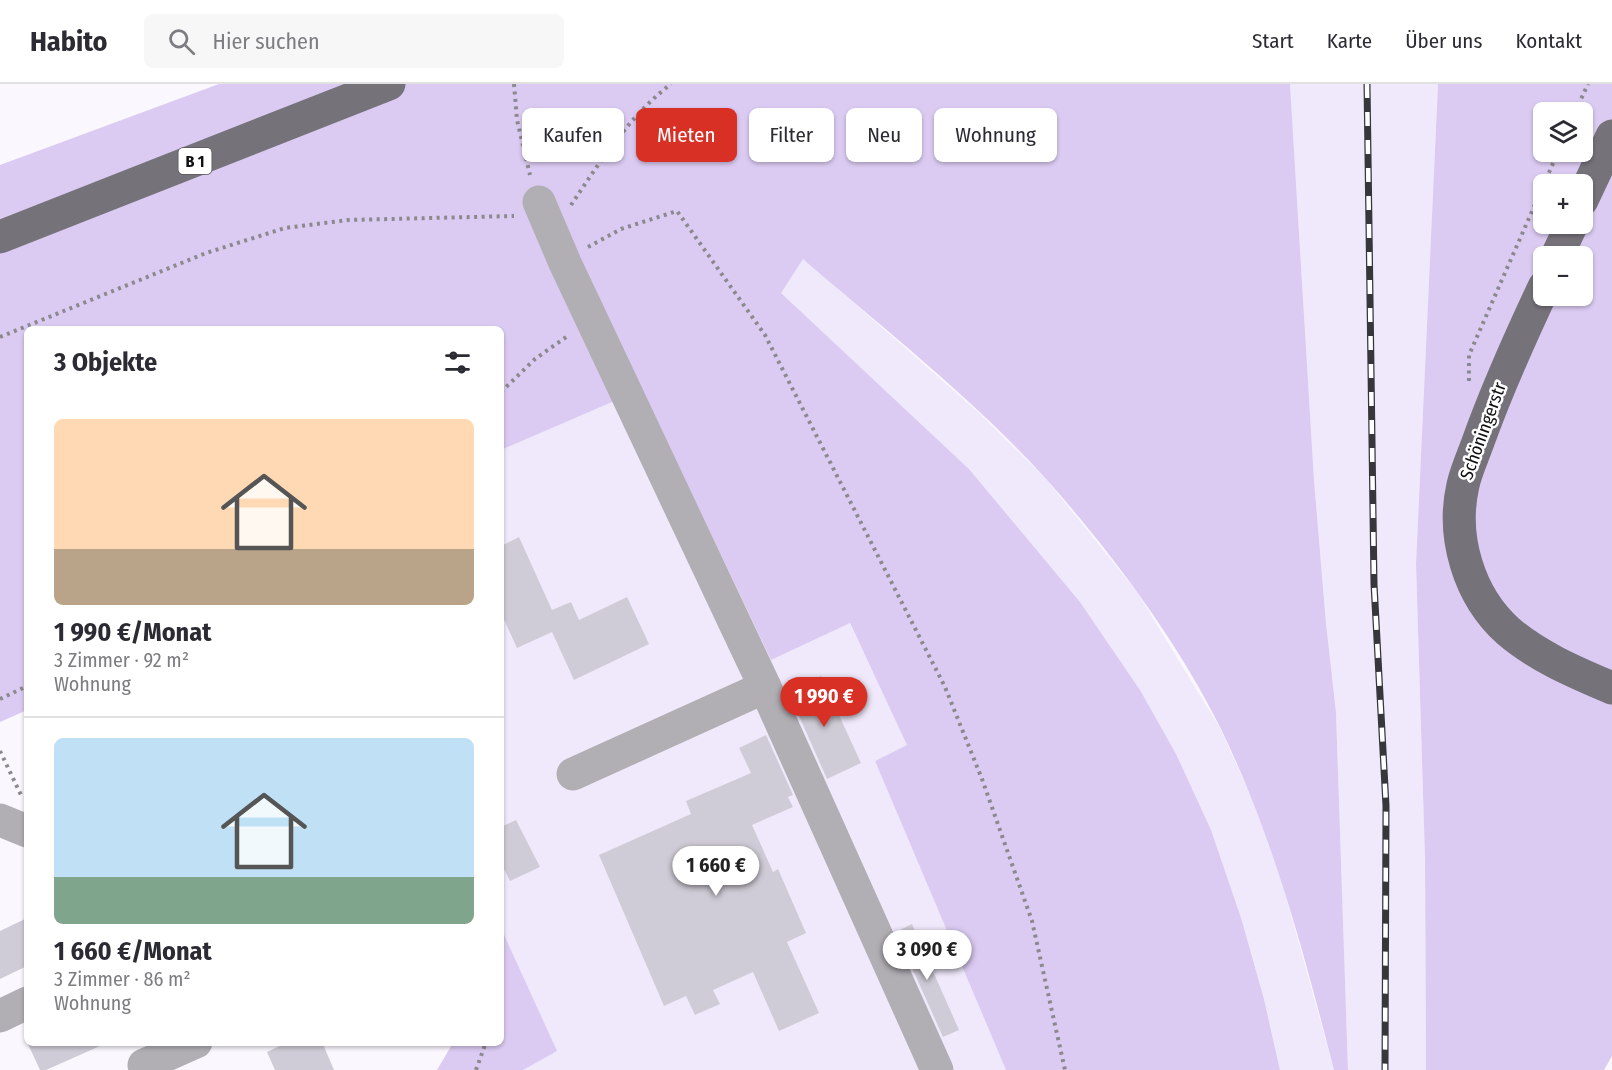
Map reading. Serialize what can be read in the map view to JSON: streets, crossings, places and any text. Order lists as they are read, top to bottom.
{
  "streets": {
    "main road": ["B 1", "Schöningerstr"]
  },
  "page": {
    "header": "Habito",
    "search": "Hier suchen",
    "nav": [
      "Start",
      "Karte",
      "Über uns",
      "Kontakt"
    ],
    "map_buttons": ["+", "−"],
    "chip": [
      "Kaufen",
      "Mieten",
      "Filter",
      "Neu",
      "Wohnung"
    ],
    "heading": "3 Objekte",
    "list": [
      {
        "name": "1 990 €/Monat",
        "note": "3 Zimmer · 92 m² · Wohnung"
      },
      {
        "name": "1 660 €/Monat",
        "note": "3 Zimmer · 86 m² · Wohnung"
      }
    ],
    "price": ["1 990 €", "1 660 €", "3 090 €"]
  }
}
